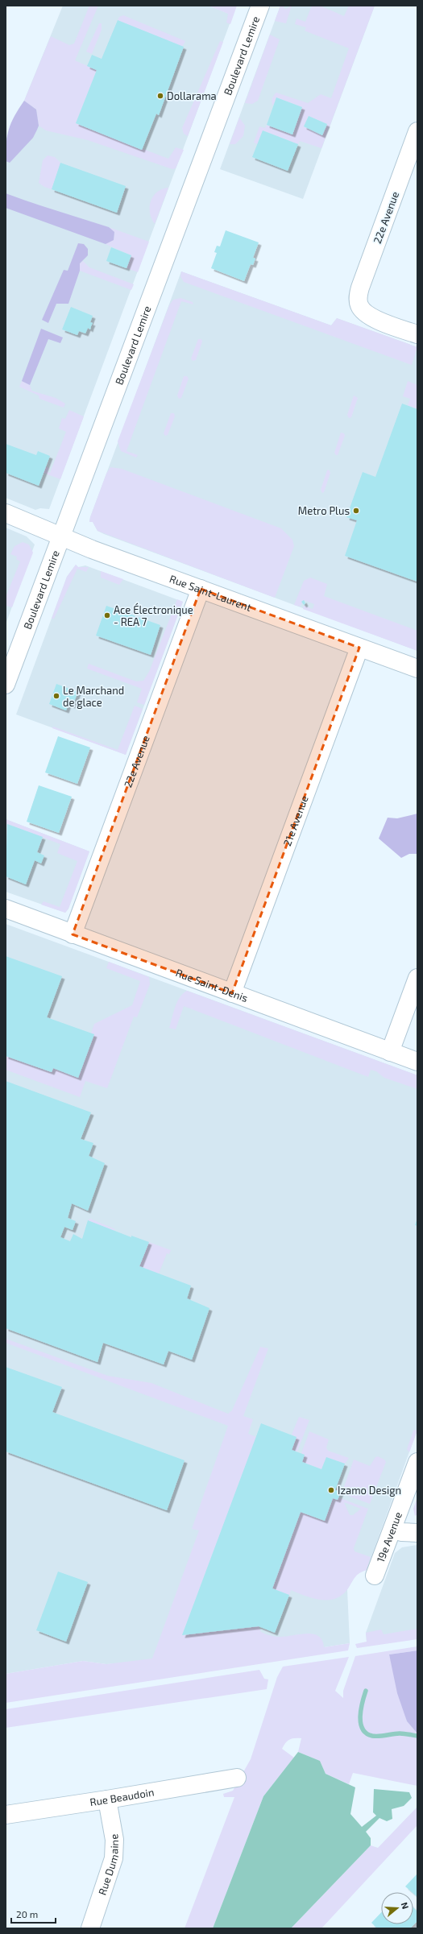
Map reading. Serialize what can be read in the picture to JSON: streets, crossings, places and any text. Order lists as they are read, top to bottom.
{
  "streets": {
    "street": [
      "Boulevard Lemire",
      "22e Avenue",
      "Rue Saint-Laurent",
      "21e Avenue",
      "Rue Saint-Denis",
      "19e Avenue",
      "Rue Beaudoin",
      "Rue Dumaine"
    ]
  },
  "crossings": [
    ["Boulevard Lemire", "Rue Saint-Laurent"],
    ["22e Avenue", "Rue Saint-Laurent"],
    ["22e Avenue", "Rue Saint-Denis"],
    ["Rue Saint-Laurent", "21e Avenue"],
    ["21e Avenue", "Rue Saint-Denis"],
    ["Rue Beaudoin", "Rue Dumaine"]
  ],
  "places": [
    "Dollarama",
    "Metro Plus",
    "Ace Électronique - REA 7",
    "Le Marchand de glace",
    "Izamo Design"
  ],
  "scale_bar": "20 m",
  "north": "right"
}
